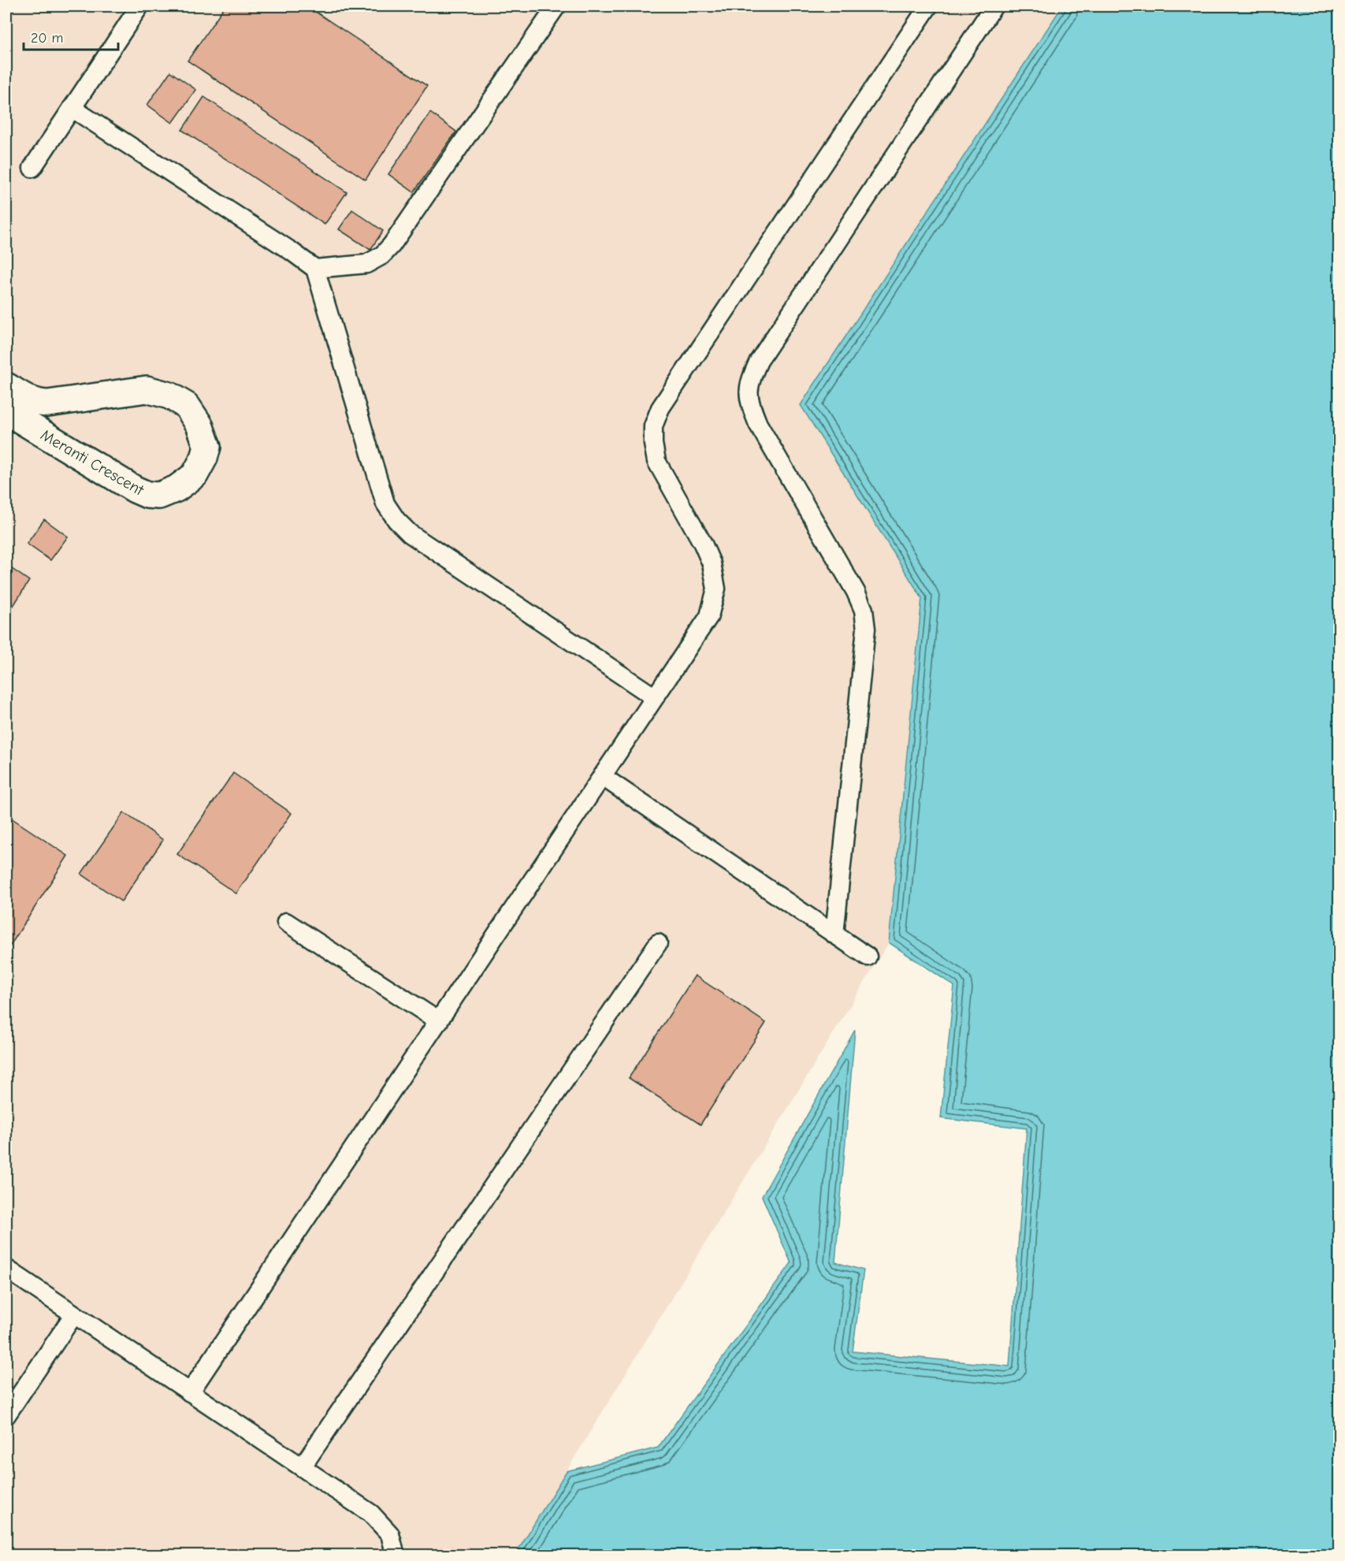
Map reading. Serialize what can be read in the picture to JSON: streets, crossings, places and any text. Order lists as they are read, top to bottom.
{
  "streets": {
    "street": ["Meranti Crescent"]
  },
  "scale_bar": "20 m"
}
